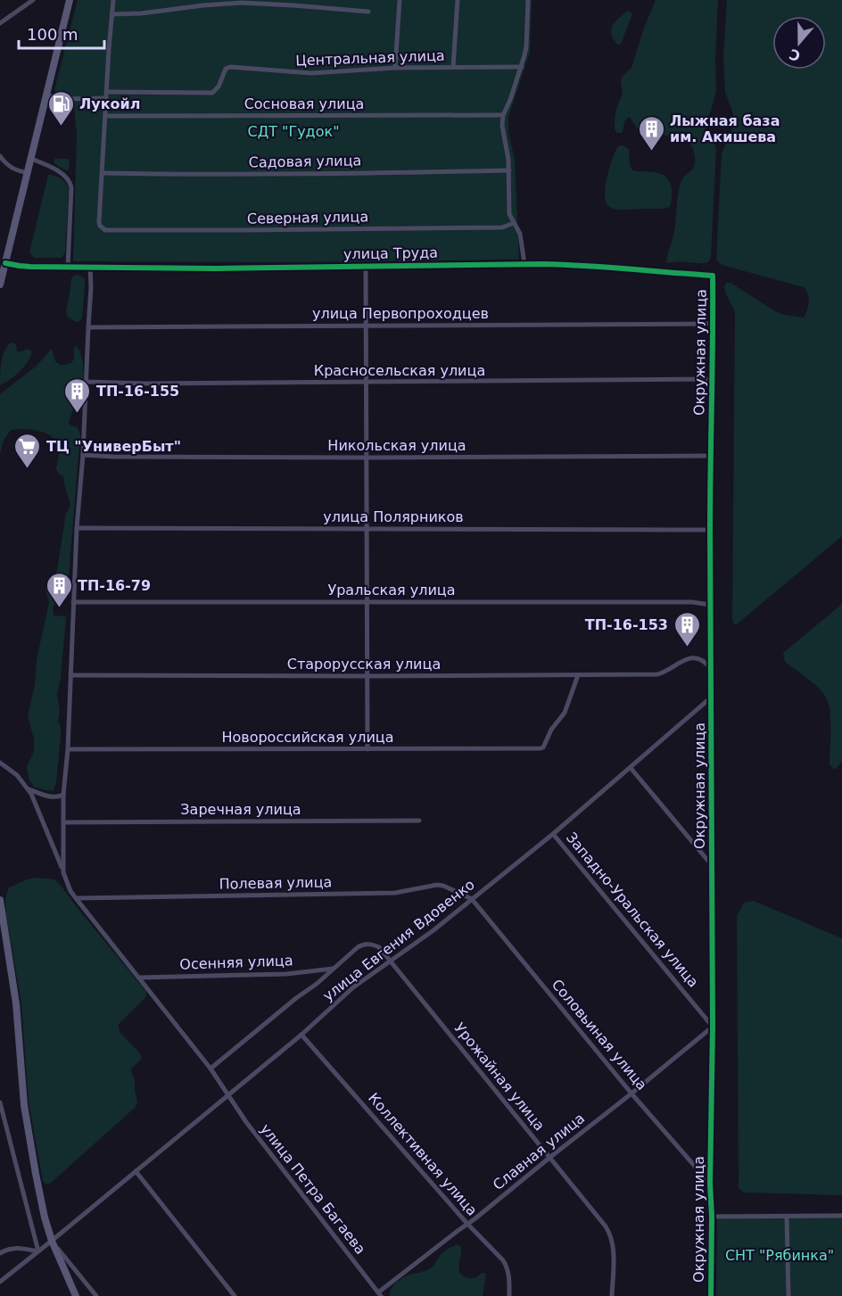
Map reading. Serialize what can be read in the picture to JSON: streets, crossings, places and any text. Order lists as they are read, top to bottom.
{
  "streets": {
    "street": [
      "Центральная улица",
      "Сосновая улица",
      "Садовая улица",
      "Северная улица",
      "улица Труда",
      "улица Первопроходцев",
      "Окружная улица",
      "Красносельская улица",
      "Никольская улица",
      "улица Полярников",
      "Уральская улица",
      "Старорусская улица",
      "Новороссийская улица",
      "Заречная улица",
      "Полевая улица",
      "Западно-Уральская улица",
      "улица Евгения Вдовенко",
      "Осенняя улица",
      "Соловьиная улица",
      "Урожайная улица",
      "Славная улица",
      "Коллективная улица",
      "улица Петра Багаева"
    ]
  },
  "crossings": [
    ["Садовая улица", "Северная улица"],
    ["улица Труда", "Окружная улица"],
    ["улица Первопроходцев", "Окружная улица"],
    ["Окружная улица", "Красносельская улица"],
    ["Окружная улица", "Никольская улица"],
    ["Окружная улица", "улица Полярников"],
    ["Окружная улица", "Уральская улица"],
    ["Окружная улица", "Старорусская улица"],
    ["Окружная улица", "Западно-Уральская улица"],
    ["Окружная улица", "улица Евгения Вдовенко"],
    ["Окружная улица", "Соловьиная улица"],
    ["Окружная улица", "Славная улица"],
    ["Старорусская улица", "Новороссийская улица"],
    ["Полевая улица", "улица Евгения Вдовенко"],
    ["Полевая улица", "Соловьиная улица"],
    ["Полевая улица", "улица Петра Багаева"],
    ["Западно-Уральская улица", "улица Евгения Вдовенко"],
    ["Западно-Уральская улица", "Славная улица"],
    ["улица Евгения Вдовенко", "Соловьиная улица"],
    ["улица Евгения Вдовенко", "Урожайная улица"],
    ["улица Евгения Вдовенко", "Коллективная улица"],
    ["улица Евгения Вдовенко", "улица Петра Багаева"],
    ["Осенняя улица", "Урожайная улица"],
    ["Осенняя улица", "улица Петра Багаева"],
    ["Соловьиная улица", "Славная улица"],
    ["Урожайная улица", "Славная улица"],
    ["Славная улица", "Коллективная улица"],
    ["Славная улица", "улица Петра Багаева"]
  ],
  "parks": ["СДТ \"Гудок\"", "СНТ \"Рябинка\""],
  "places": {
    "fuel station": ["Лукойл"],
    "building": [
      "Лыжная база им. Акишева",
      "ТП-16-155",
      "ТП-16-79",
      "ТП-16-153"
    ],
    "supermarket": ["ТЦ \"УниверБыт\""]
  },
  "scale_bar": "100 m",
  "north": "bottom"
}
